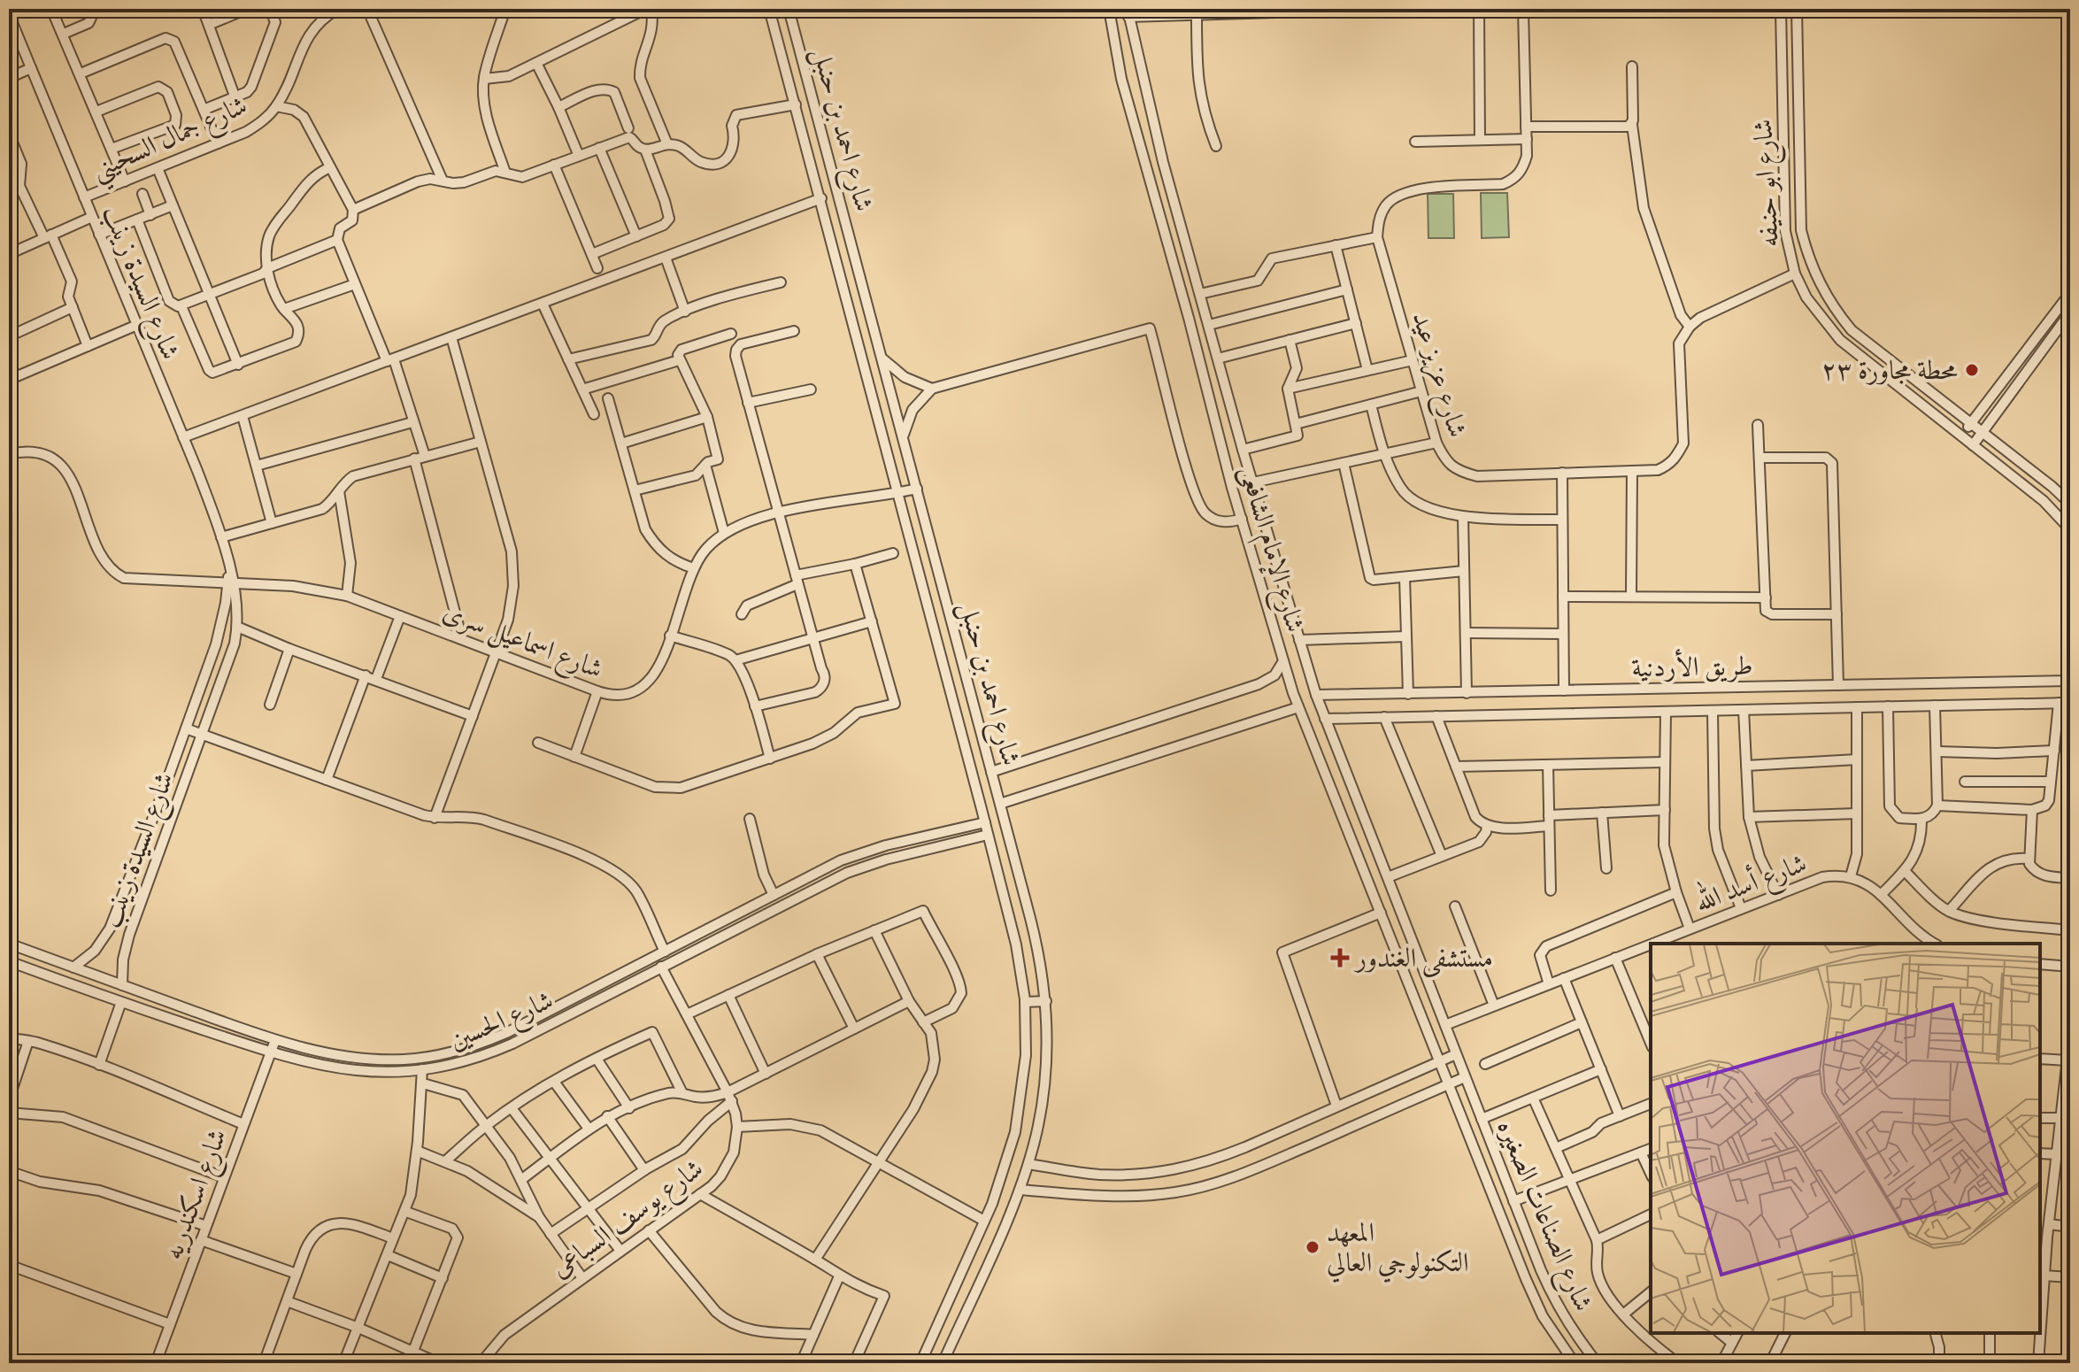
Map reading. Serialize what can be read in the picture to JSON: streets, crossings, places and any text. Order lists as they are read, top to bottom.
{
  "streets": {
    "street": [
      "شارع احمد بن حنبل",
      "شارع جمال السحيني",
      "شارع ابو حنيفه",
      "شارع السيدة زينب",
      "شارع عزيز عيد",
      "شارع الإمام الشافعى",
      "شارع اسماعيل سرى",
      "طريق الأردنية",
      "شارع أسد الله",
      "شارع الحسين",
      "شارع اسكندريه",
      "شارع الصناعات الصغيره",
      "شارع يوسف السباعى"
    ]
  },
  "crossings": [
    ["شارع احمد بن حنبل", "شارع اسماعيل سرى"],
    ["شارع احمد بن حنبل", "شارع الحسين"],
    ["شارع جمال السحيني", "شارع السيدة زينب"],
    ["شارع السيدة زينب", "شارع اسماعيل سرى"],
    ["شارع السيدة زينب", "شارع الحسين"],
    ["شارع الإمام الشافعى", "طريق الأردنية"],
    ["شارع الإمام الشافعى", "شارع أسد الله"],
    ["شارع الإمام الشافعى", "شارع الصناعات الصغيره"],
    ["شارع الحسين", "شارع اسكندريه"],
    ["شارع الحسين", "شارع يوسف السباعى"]
  ],
  "places": {
    "other": ["محطة مجاورة ٢٣", "المعهد التكنولوجي العالي"],
    "health": ["مستشفى الغندور"]
  }
}
